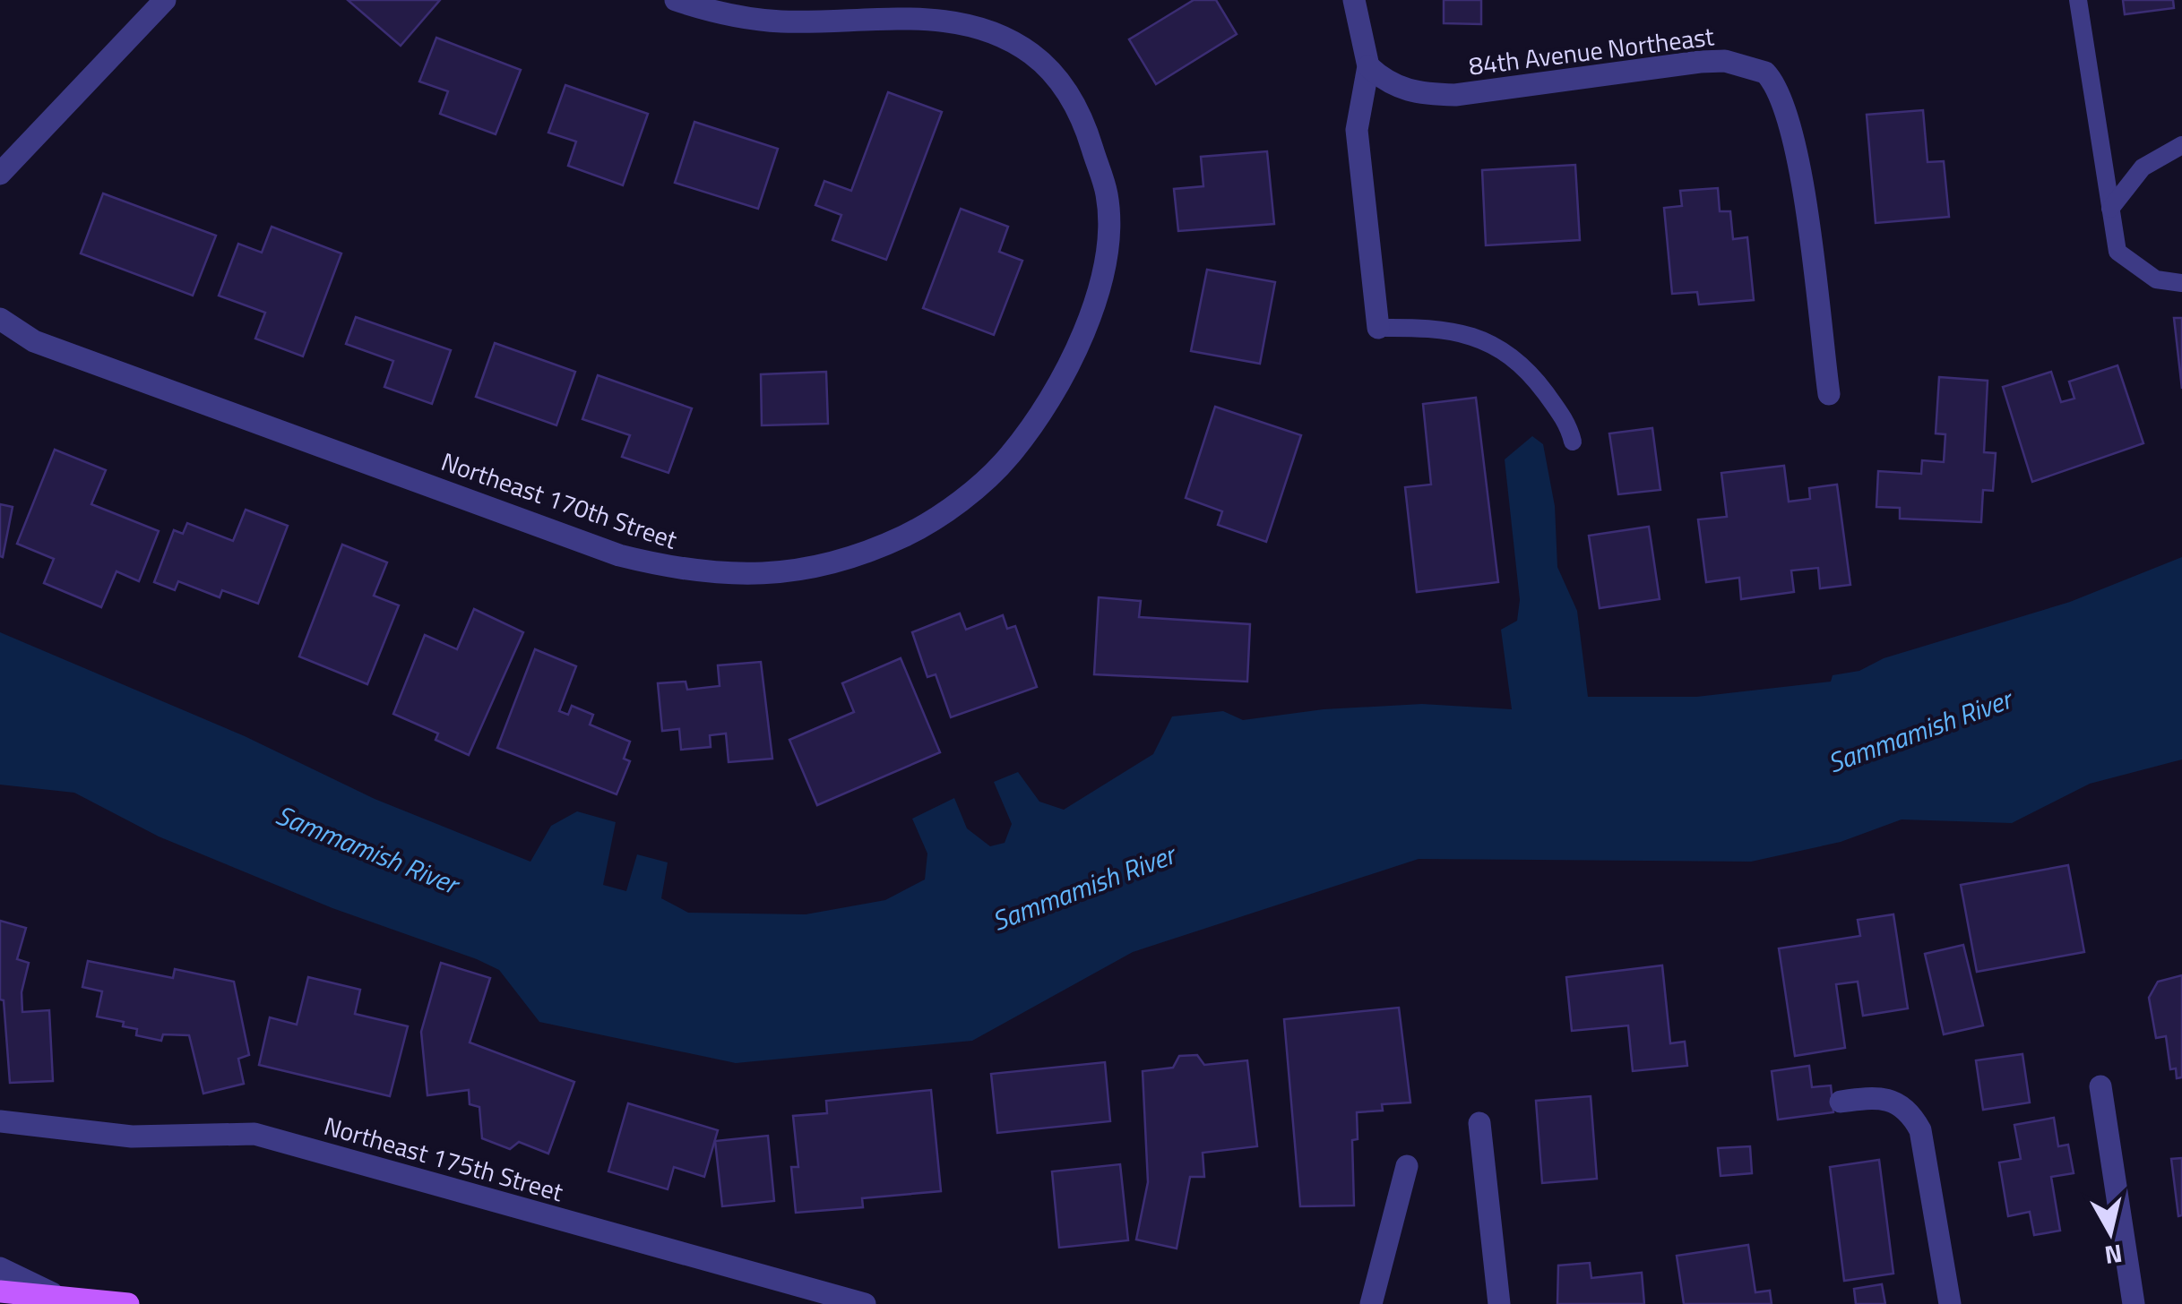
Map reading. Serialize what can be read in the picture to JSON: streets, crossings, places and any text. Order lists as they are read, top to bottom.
{
  "streets": {
    "street": ["84th Avenue Northeast", "Northeast 170th Street", "Northeast 175th Street"]
  },
  "water": ["Sammamish River"],
  "north": "bottom"
}
